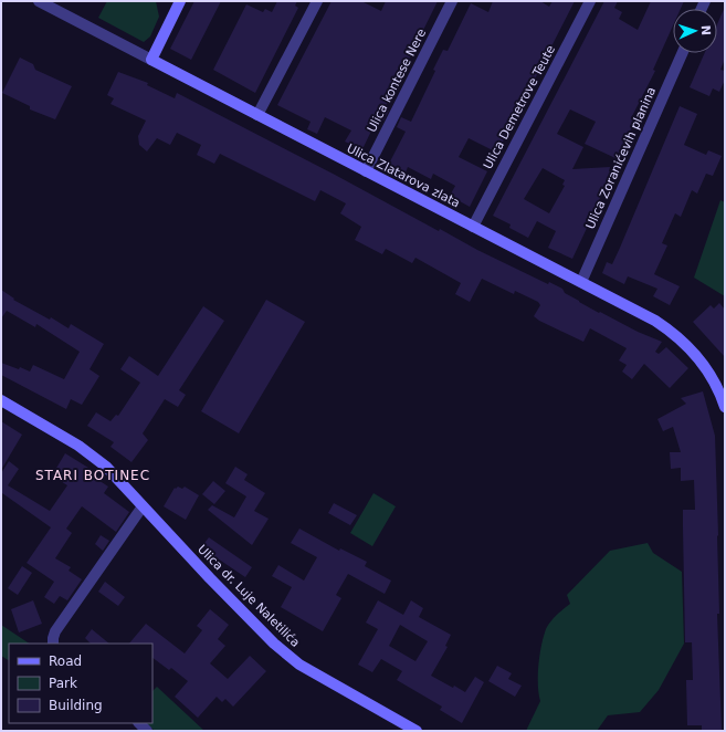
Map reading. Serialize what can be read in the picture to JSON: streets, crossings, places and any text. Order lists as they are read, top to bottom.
{
  "streets": {
    "street": [
      "Ulica kontese Nere",
      "Ulica Demetrove Teute",
      "Ulica Zoranićevih planina",
      "Ulica Zlatarova zlata",
      "Ulica dr. Luje Naletilića"
    ]
  },
  "crossings": [
    ["Ulica kontese Nere", "Ulica Zlatarova zlata"],
    ["Ulica Demetrove Teute", "Ulica Zlatarova zlata"],
    ["Ulica Zoranićevih planina", "Ulica Zlatarova zlata"]
  ],
  "districts": ["STARI BOTINEC"],
  "legend": ["Road", "Park", "Building"],
  "north": "right"
}
